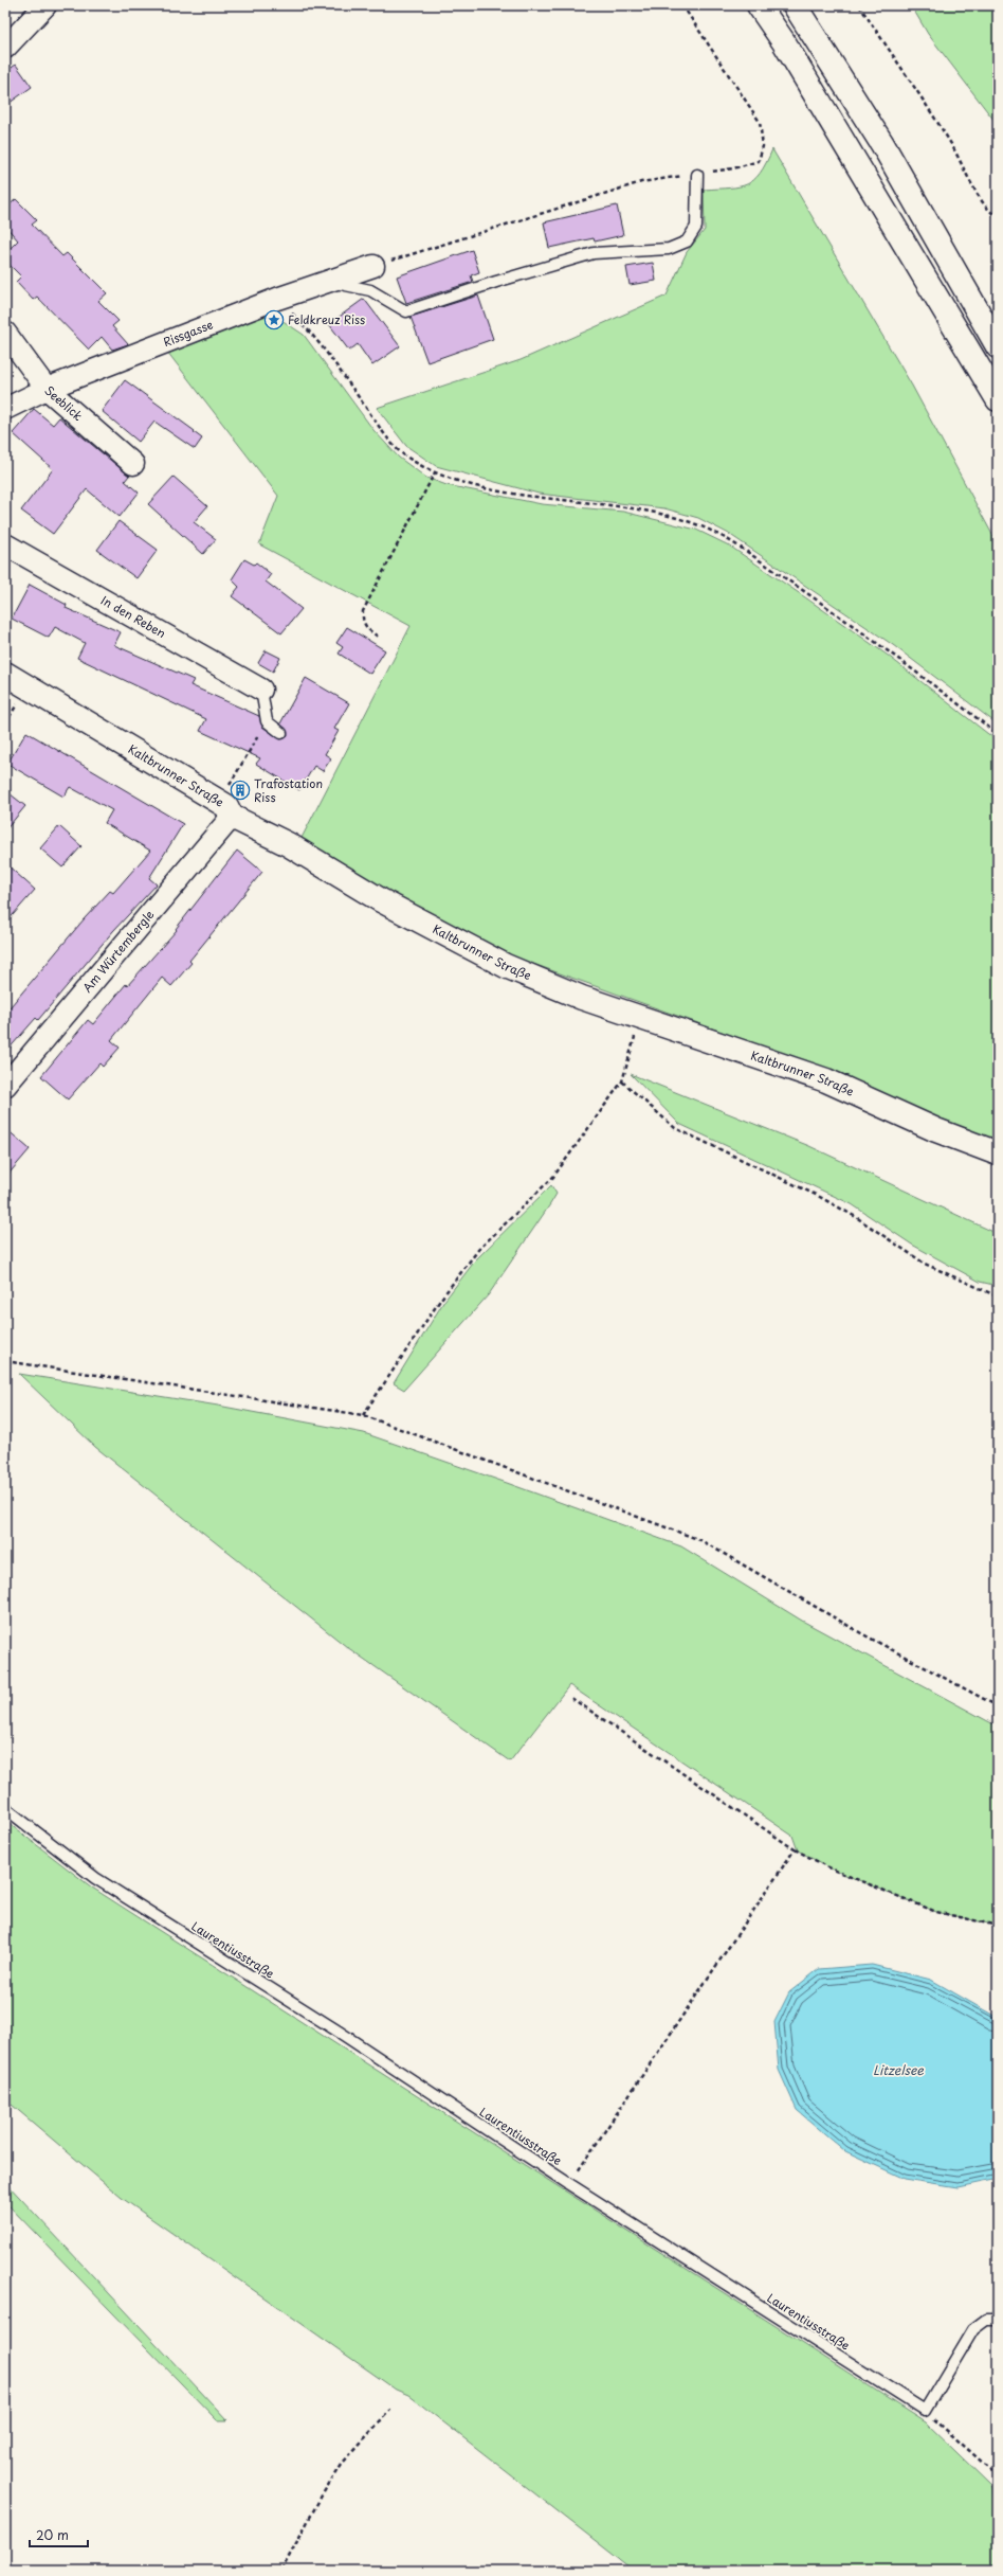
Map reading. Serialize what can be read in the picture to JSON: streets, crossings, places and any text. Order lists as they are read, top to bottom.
{
  "streets": {
    "main road": ["Kaltbrunner Straße"],
    "street": [
      "Rissgasse",
      "Seeblick",
      "In den Reben",
      "Am Würtembergle"
    ],
    "lane": ["Laurentiusstraße"]
  },
  "crossings": [
    ["Rissgasse", "Seeblick"],
    ["Kaltbrunner Straße", "Am Würtembergle"]
  ],
  "water": ["Litzelsee"],
  "places": {
    "place": ["Feldkreuz Riss"],
    "building": ["Trafostation Riss"]
  },
  "scale_bar": "20 m"
}
